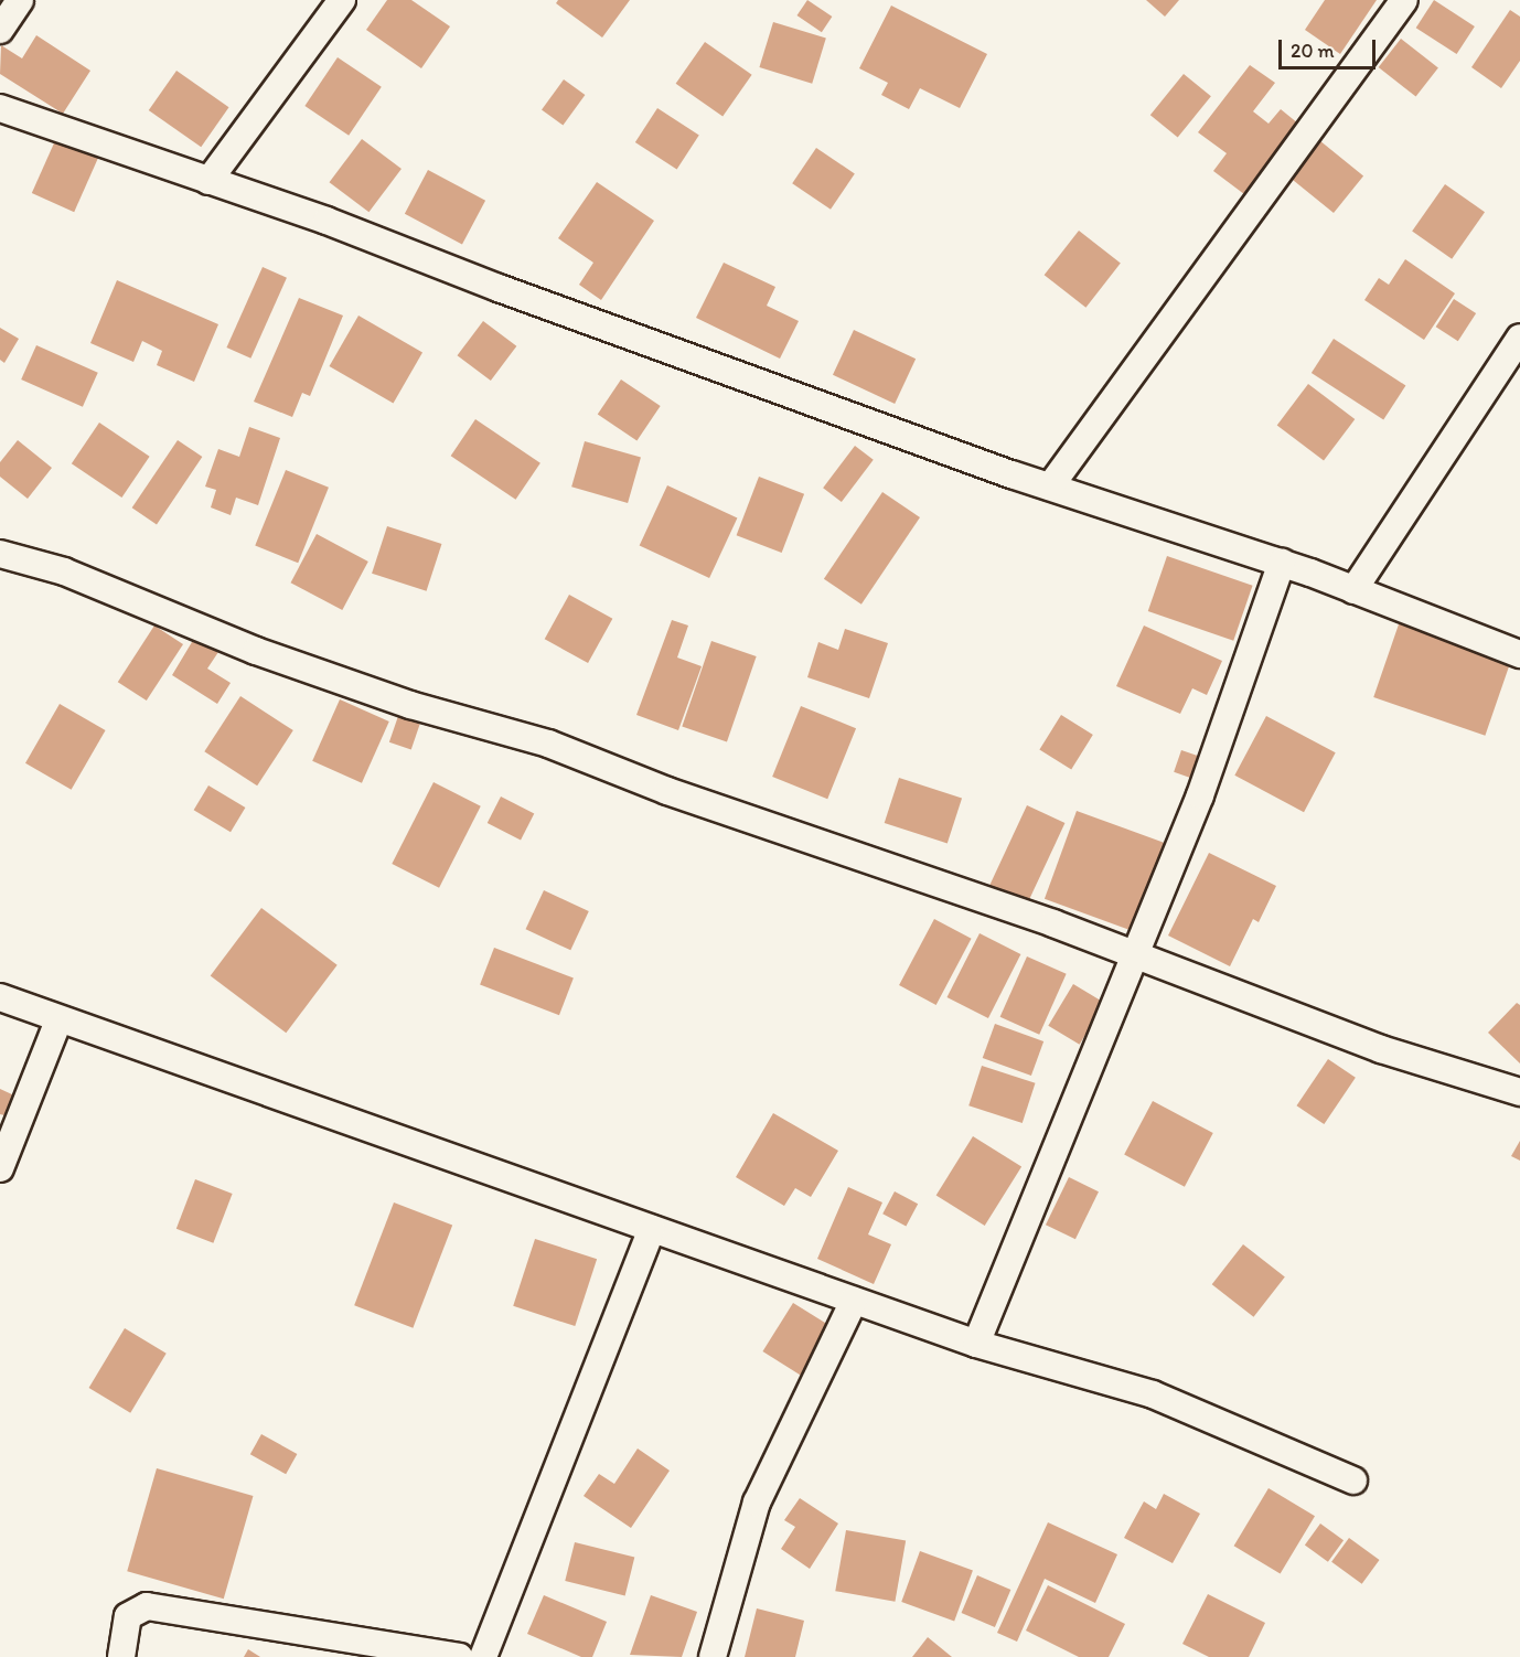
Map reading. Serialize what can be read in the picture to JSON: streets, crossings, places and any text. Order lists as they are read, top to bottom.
{
  "scale_bar": "20 m"
}
